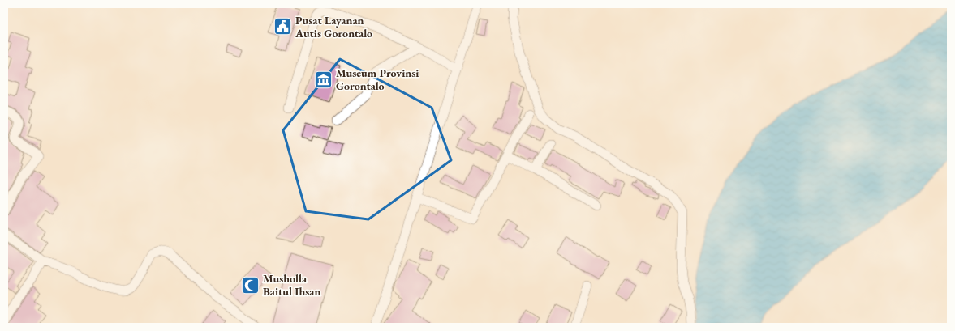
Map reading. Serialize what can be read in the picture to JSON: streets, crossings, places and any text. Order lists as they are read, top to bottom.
{
  "places": {
    "public building": ["Pusat Layanan Autis Gorontalo"],
    "museum": ["Museum Provinsi Gorontalo"],
    "mosque": ["Musholla Baitul Ihsan"]
  }
}
